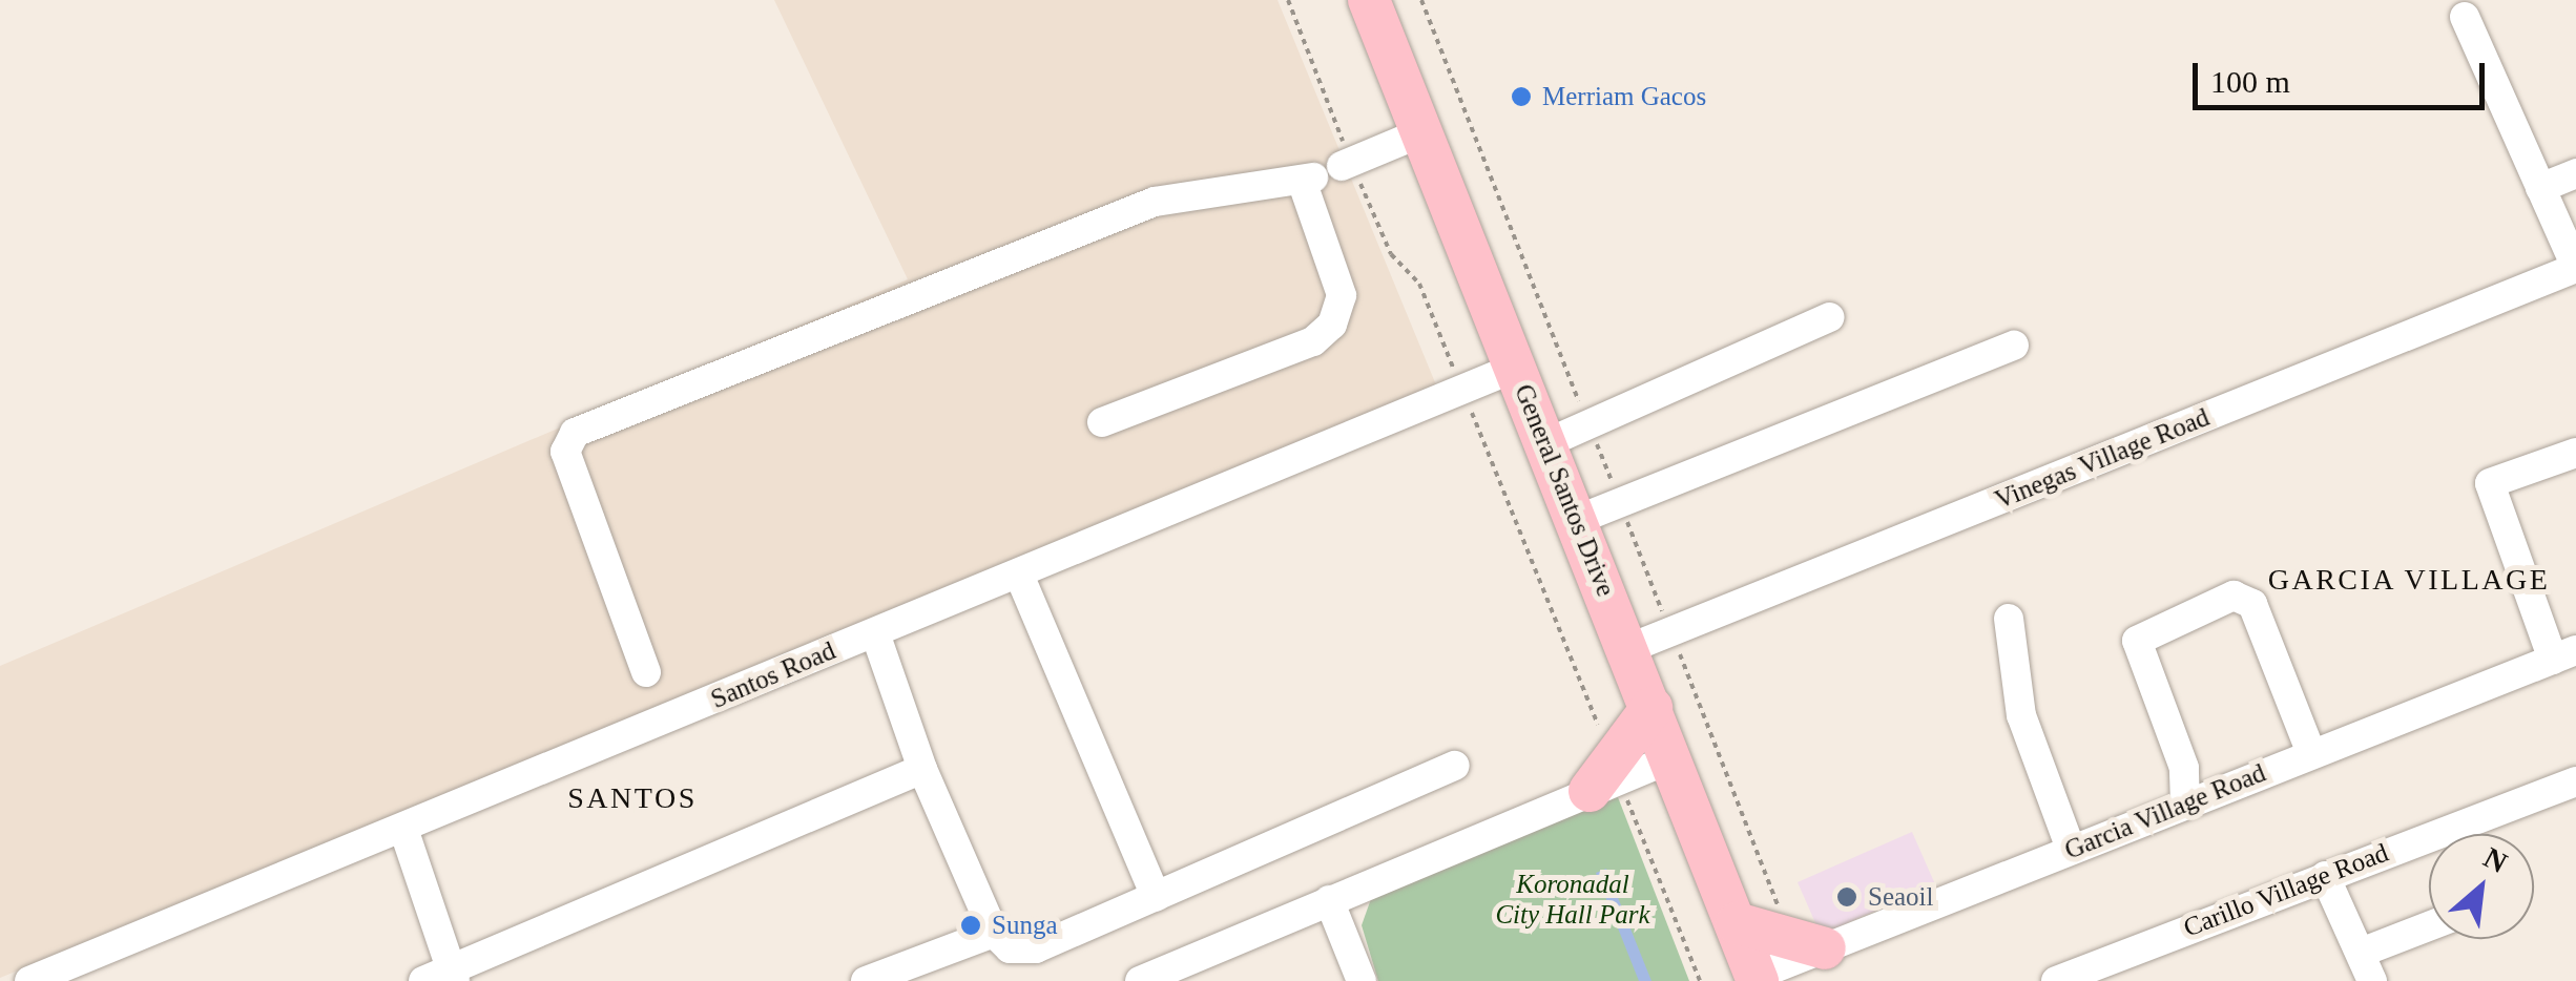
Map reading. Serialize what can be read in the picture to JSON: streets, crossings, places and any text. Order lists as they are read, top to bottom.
{
  "streets": {
    "highway": ["General Santos Drive"],
    "street": [
      "Vinegas Village Road",
      "Santos Road",
      "Garcia Village Road",
      "Carillo Village Road"
    ]
  },
  "crossings": [
    ["Vinegas Village Road", "General Santos Drive"],
    ["General Santos Drive", "Santos Road"],
    ["General Santos Drive", "Garcia Village Road"]
  ],
  "districts": ["GARCIA VILLAGE", "SANTOS"],
  "parks": ["Koronadal City Hall Park"],
  "places": ["Merriam Gacos", "Seaoil", "Sunga"],
  "scale_bar": "100 m",
  "north": "top right"
}
